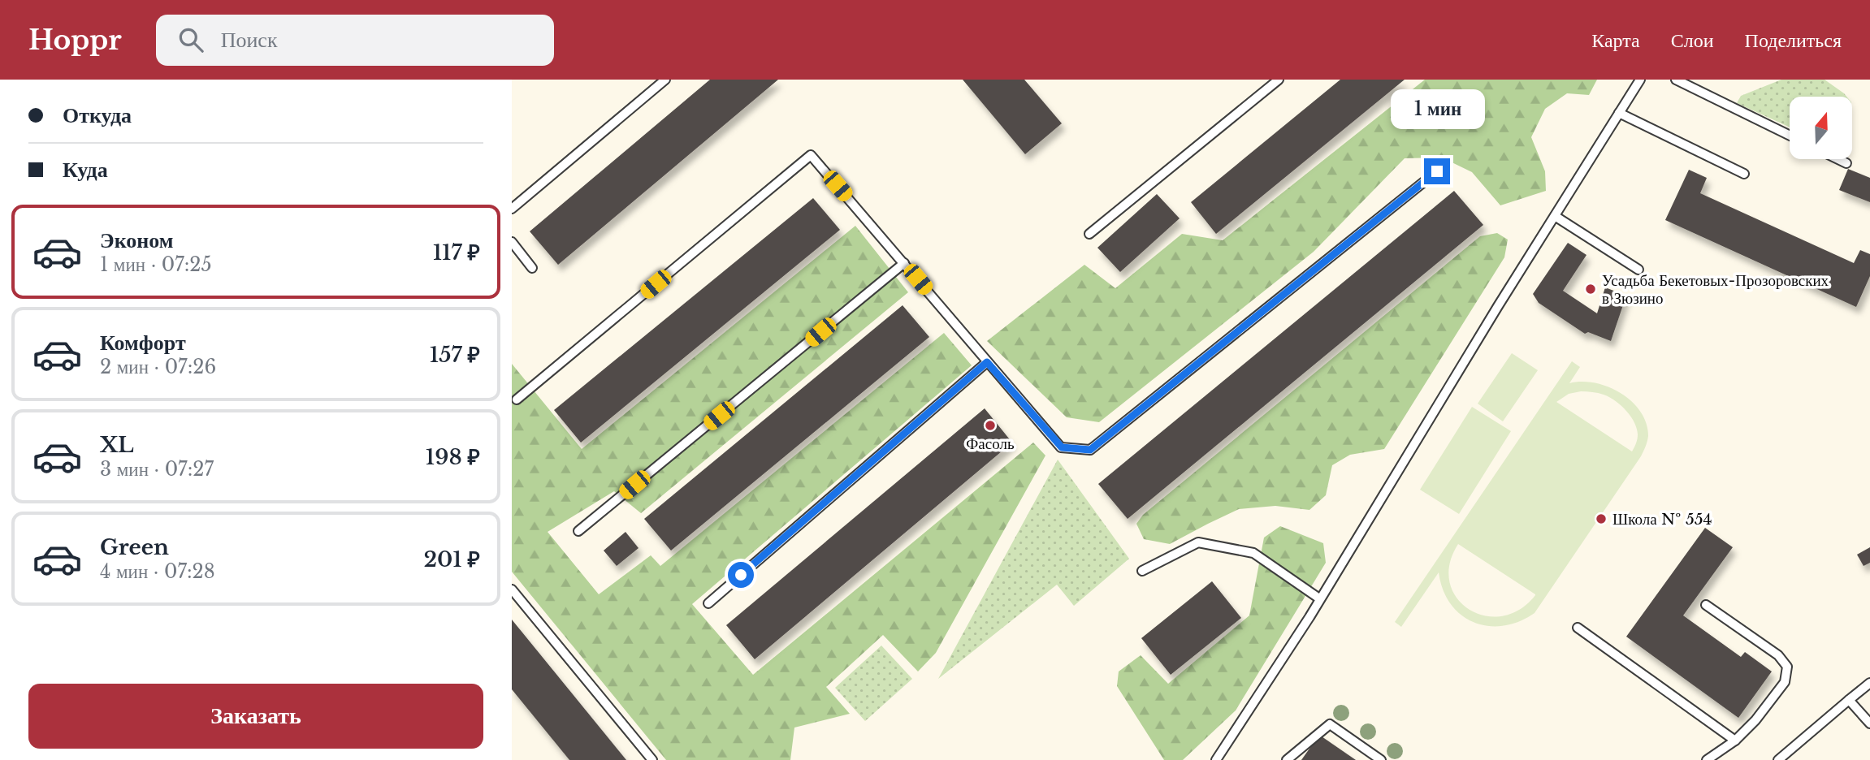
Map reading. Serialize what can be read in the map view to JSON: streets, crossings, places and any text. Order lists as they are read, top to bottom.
{
  "places": ["Усадьба Бекетовых-Прозоровских в Зюзино", "Фасоль", "Школа № 554"],
  "north": "top",
  "page": {
    "header": "Hoppr",
    "search": "Поиск",
    "nav": ["Карта", "Слои", "Поделиться"],
    "banner": ["Откуда", "Куда"],
    "bubble": "1 мин",
    "list": [
      {
        "name": "Эконом",
        "note": "1 мин · 07:25",
        "value": "117 ₽"
      },
      {
        "name": "Комфорт",
        "note": "2 мин · 07:26",
        "value": "157 ₽"
      },
      {
        "name": "XL",
        "note": "3 мин · 07:27",
        "value": "198 ₽"
      },
      {
        "name": "Green",
        "note": "4 мин · 07:28",
        "value": "201 ₽"
      }
    ],
    "buttons": "Заказать"
  }
}
